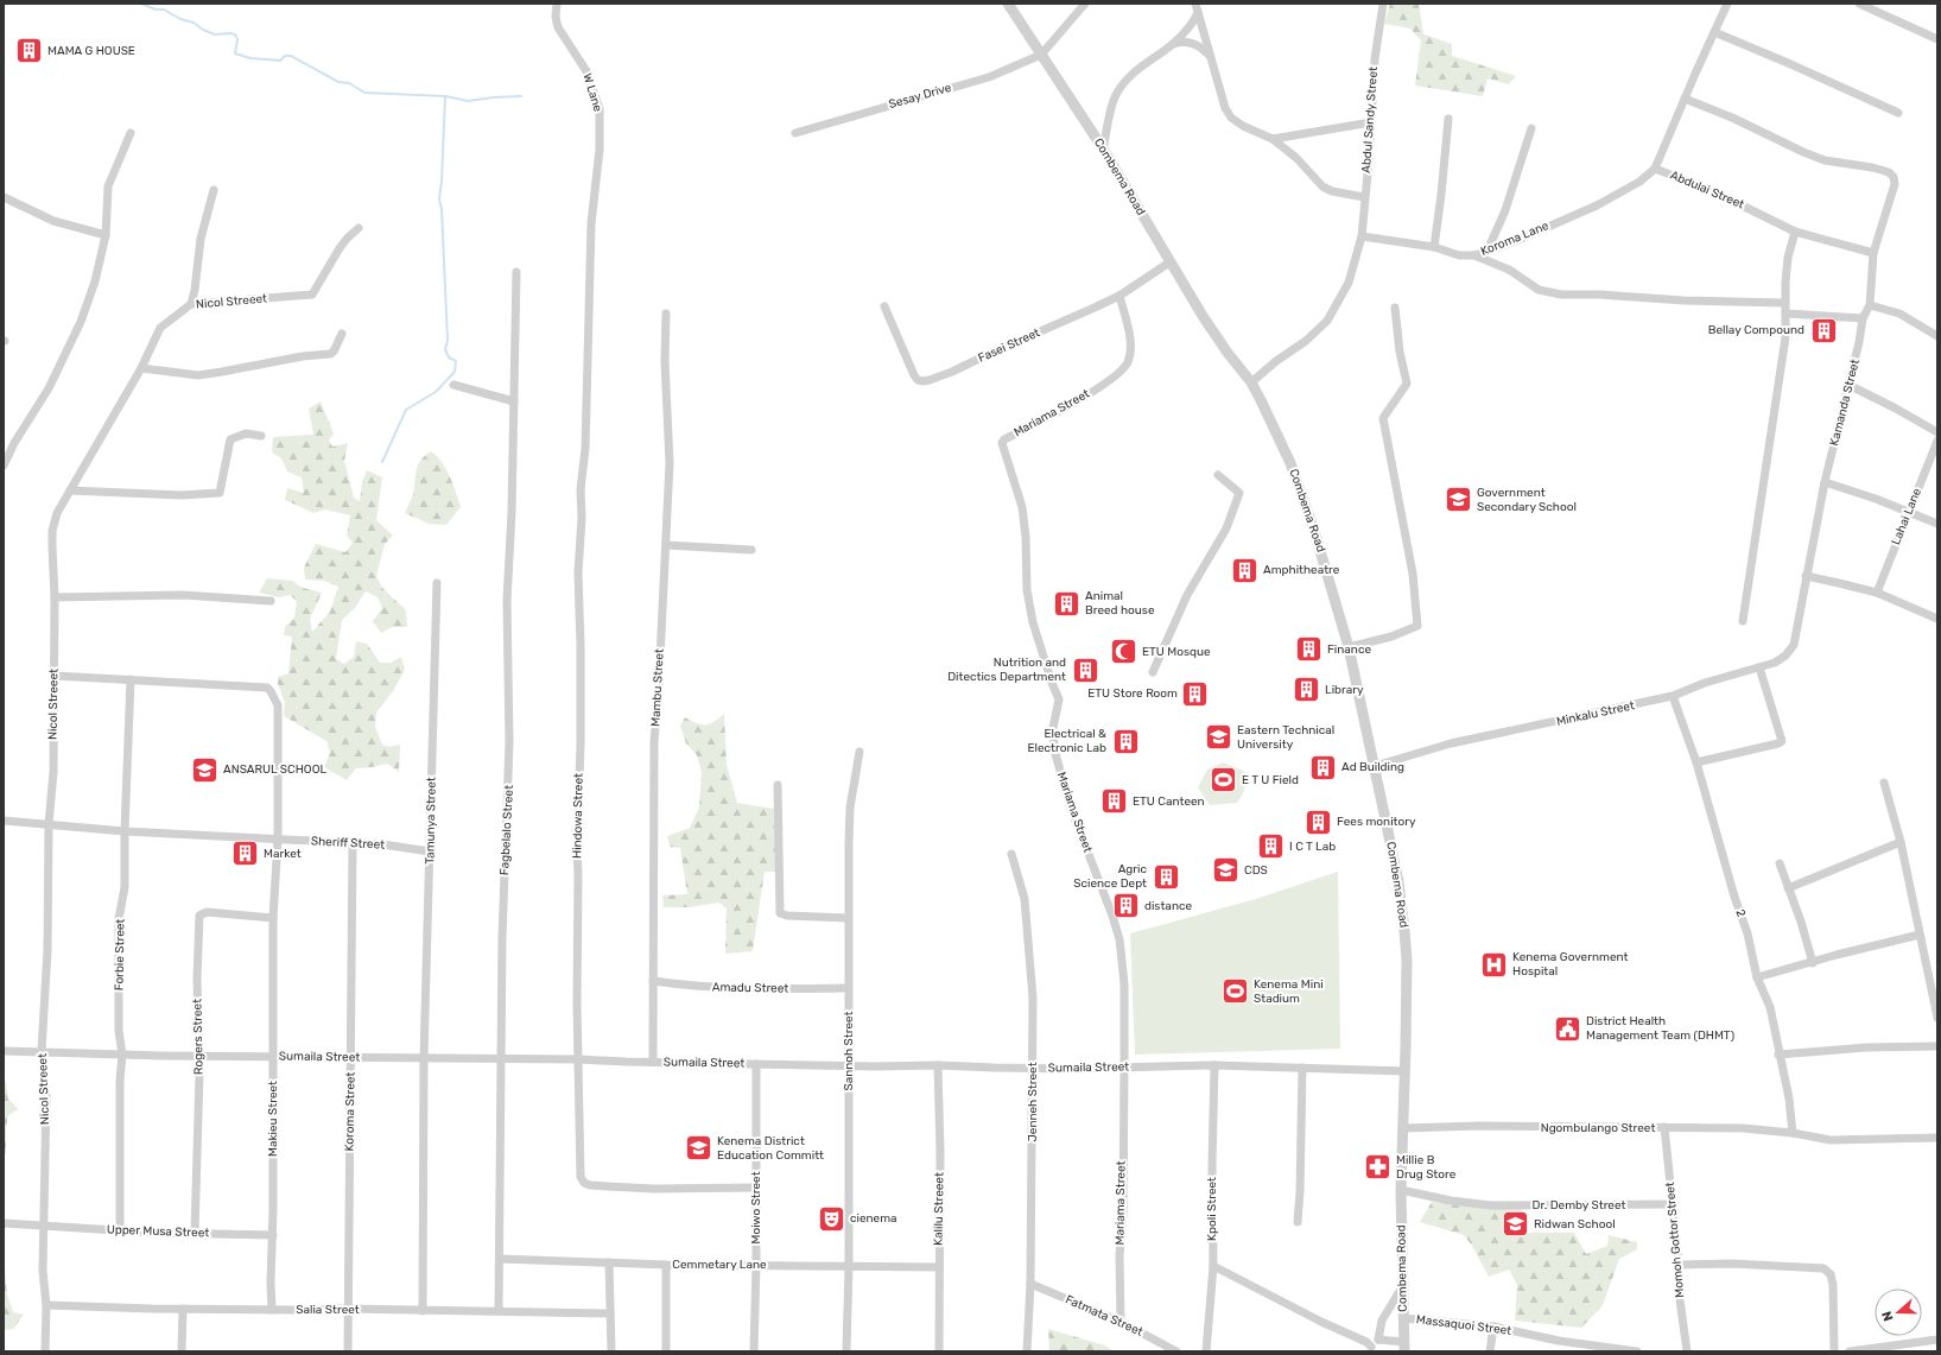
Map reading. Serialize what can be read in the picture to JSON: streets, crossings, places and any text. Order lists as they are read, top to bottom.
{
  "streets": {
    "street": [
      "W Lane",
      "Sesay Drive",
      "Abdul Sandy Street",
      "Combema Road",
      "Abdulai Street",
      "Koroma Lane",
      "Nicol Streeet",
      "Fasei Street",
      "Kamanda Street",
      "Mariama Street",
      "Lahai Lane",
      "Mambu Street",
      "Minkalu Street",
      "Hindowa Street",
      "Tamunya Street",
      "Fagbelalo Street",
      "Sheriff Street",
      "2",
      "Forbie Street",
      "Amadu Street",
      "Rogers Street",
      "Sannoh Street",
      "Sumaila Street",
      "Jenneh Street",
      "Koroma Street",
      "Makieu Street",
      "Ngombulango Street",
      "Dr. Demby Street",
      "Moiwo Street",
      "Kalilu Streeet",
      "Kpoli Street",
      "Upper Musa Street",
      "Momoh Gottor Street",
      "Cemmetary Lane",
      "Salia Street",
      "Fatmata Street",
      "Massaquoi Street"
    ]
  },
  "crossings": [
    ["W Lane", "Hindowa Street"],
    ["Sesay Drive", "Combema Road"],
    ["Abdul Sandy Street", "Combema Road"],
    ["Abdul Sandy Street", "Koroma Lane"],
    ["Combema Road", "Fasei Street"],
    ["Combema Road", "Minkalu Street"],
    ["Combema Road", "Sumaila Street"],
    ["Combema Road", "Ngombulango Street"],
    ["Combema Road", "Dr. Demby Street"],
    ["Combema Road", "Massaquoi Street"],
    ["Abdulai Street", "Koroma Lane"],
    ["Abdulai Street", "Kamanda Street"],
    ["Nicol Streeet", "Sheriff Street"],
    ["Nicol Streeet", "Sumaila Street"],
    ["Nicol Streeet", "Upper Musa Street"],
    ["Nicol Streeet", "Salia Street"],
    ["Fasei Street", "Mariama Street"],
    ["Kamanda Street", "Minkalu Street"],
    ["Mariama Street", "Sumaila Street"],
    ["Mariama Street", "Fatmata Street"],
    ["Mambu Street", "Amadu Street"],
    ["Mambu Street", "Sumaila Street"],
    ["Minkalu Street", "2"],
    ["Hindowa Street", "Sumaila Street"],
    ["Hindowa Street", "Moiwo Street"],
    ["Tamunya Street", "Sheriff Street"],
    ["Tamunya Street", "Sumaila Street"],
    ["Tamunya Street", "Salia Street"],
    ["Fagbelalo Street", "Sumaila Street"],
    ["Fagbelalo Street", "Cemmetary Lane"],
    ["Fagbelalo Street", "Salia Street"],
    ["Sheriff Street", "Forbie Street"],
    ["Sheriff Street", "Koroma Street"],
    ["Sheriff Street", "Makieu Street"],
    ["2", "Ngombulango Street"],
    ["Forbie Street", "Sumaila Street"],
    ["Forbie Street", "Makieu Street"],
    ["Forbie Street", "Upper Musa Street"],
    ["Amadu Street", "Sannoh Street"],
    ["Rogers Street", "Sumaila Street"],
    ["Rogers Street", "Makieu Street"],
    ["Rogers Street", "Upper Musa Street"],
    ["Sannoh Street", "Sumaila Street"],
    ["Sannoh Street", "Cemmetary Lane"],
    ["Sumaila Street", "Jenneh Street"],
    ["Sumaila Street", "Koroma Street"],
    ["Sumaila Street", "Makieu Street"],
    ["Sumaila Street", "Moiwo Street"],
    ["Sumaila Street", "Kalilu Streeet"],
    ["Sumaila Street", "Kpoli Street"],
    ["Jenneh Street", "Fatmata Street"],
    ["Koroma Street", "Salia Street"],
    ["Makieu Street", "Upper Musa Street"],
    ["Makieu Street", "Salia Street"],
    ["Ngombulango Street", "Momoh Gottor Street"],
    ["Dr. Demby Street", "Momoh Gottor Street"],
    ["Moiwo Street", "Cemmetary Lane"],
    ["Kalilu Streeet", "Cemmetary Lane"]
  ],
  "places": {
    "building": [
      "MAMA G HOUSE",
      "Bellay Compound",
      "Amphitheatre",
      "Animal Breed house",
      "Finance",
      "Nutrition and Ditectics Department",
      "Library",
      "ETU Store Room",
      "Electrical & Electronic Lab",
      "Ad Building",
      "ETU Canteen",
      "Fees monitory",
      "I C T Lab",
      "Market",
      "Agric Science Dept",
      "distance"
    ],
    "school or university": [
      "Government Secondary School",
      "Eastern Technical University",
      "ANSARUL SCHOOL",
      "CDS",
      "Kenema District Education Committ",
      "Ridwan School"
    ],
    "mosque": ["ETU Mosque"],
    "sports": ["E T U Field", "Kenema Mini Stadium"],
    "hospital": ["Kenema Government Hospital"],
    "public building": ["District Health Management Team (DHMT)"],
    "pharmacy": ["Millie B Drug Store"],
    "theatre": ["cienema"]
  },
  "north": "left"
}
